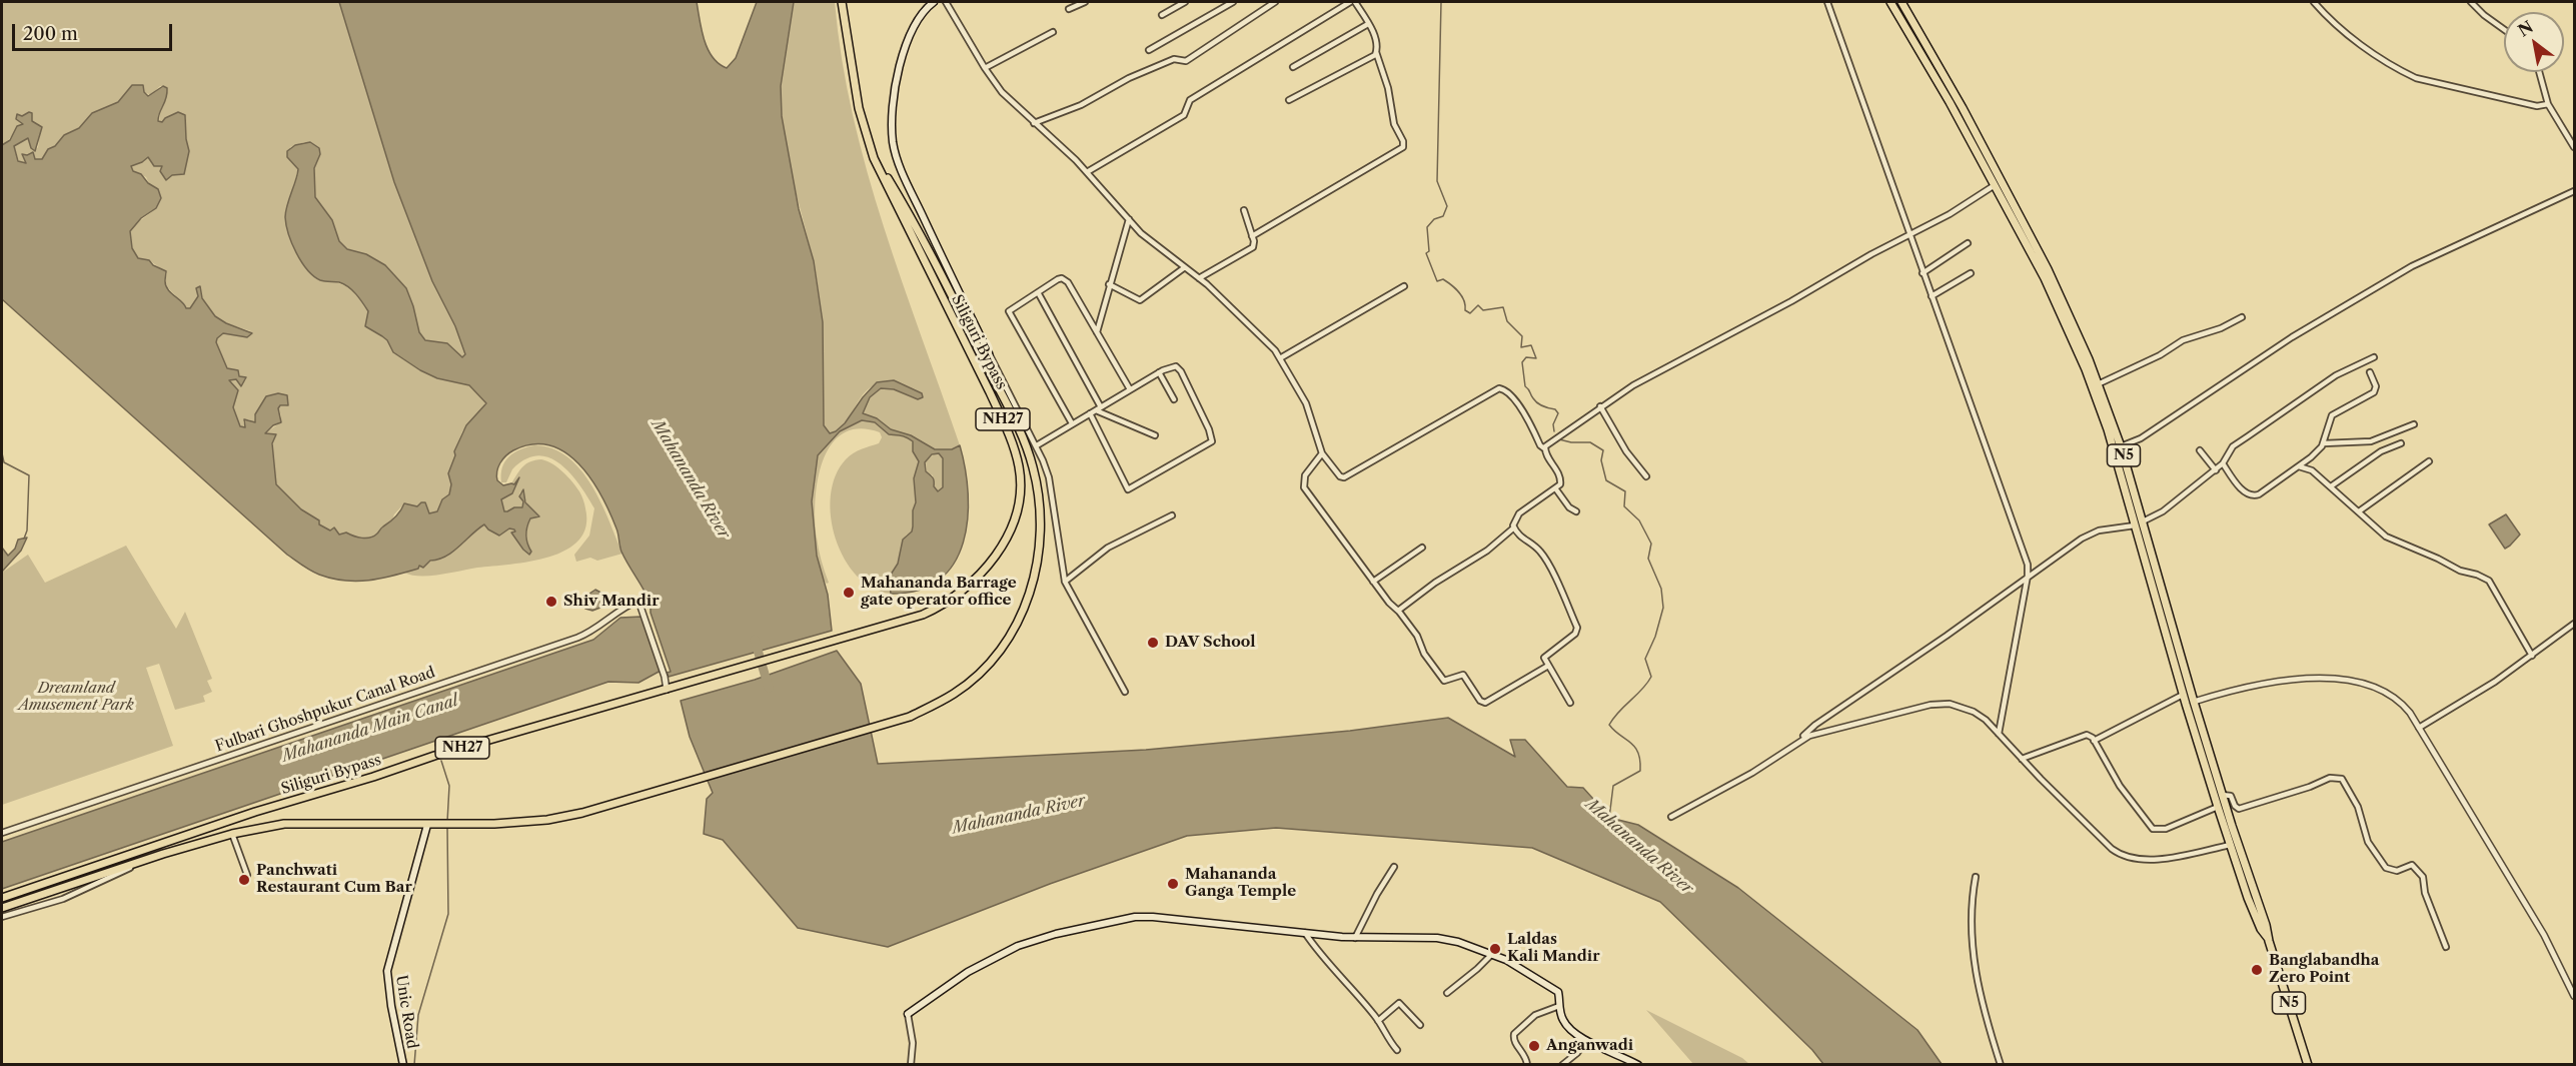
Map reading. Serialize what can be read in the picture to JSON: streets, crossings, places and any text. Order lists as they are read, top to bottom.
{
  "streets": {
    "highway": ["Siliguri Bypass", "NH27", "N5"],
    "main road": ["Unic Road"],
    "street": ["Fulbari Ghoshpukur Canal Road"]
  },
  "crossings": [
    ["Siliguri Bypass", "NH27"],
    ["Siliguri Bypass", "Fulbari Ghoshpukur Canal Road"],
    ["NH27", "Unic Road"]
  ],
  "water": ["Mahananda River", "Mahananda Main Canal"],
  "parks": ["Dreamland Amusement Park"],
  "places": [
    "Mahananda Barrage gate operator office",
    "Shiv Mandir",
    "DAV School",
    "Panchwati Restaurant Cum Bar",
    "Mahananda Ganga Temple",
    "Laldas Kali Mandir",
    "Banglabandha Zero Point",
    "Anganwadi"
  ],
  "scale_bar": "200 m",
  "north": "top left"
}
